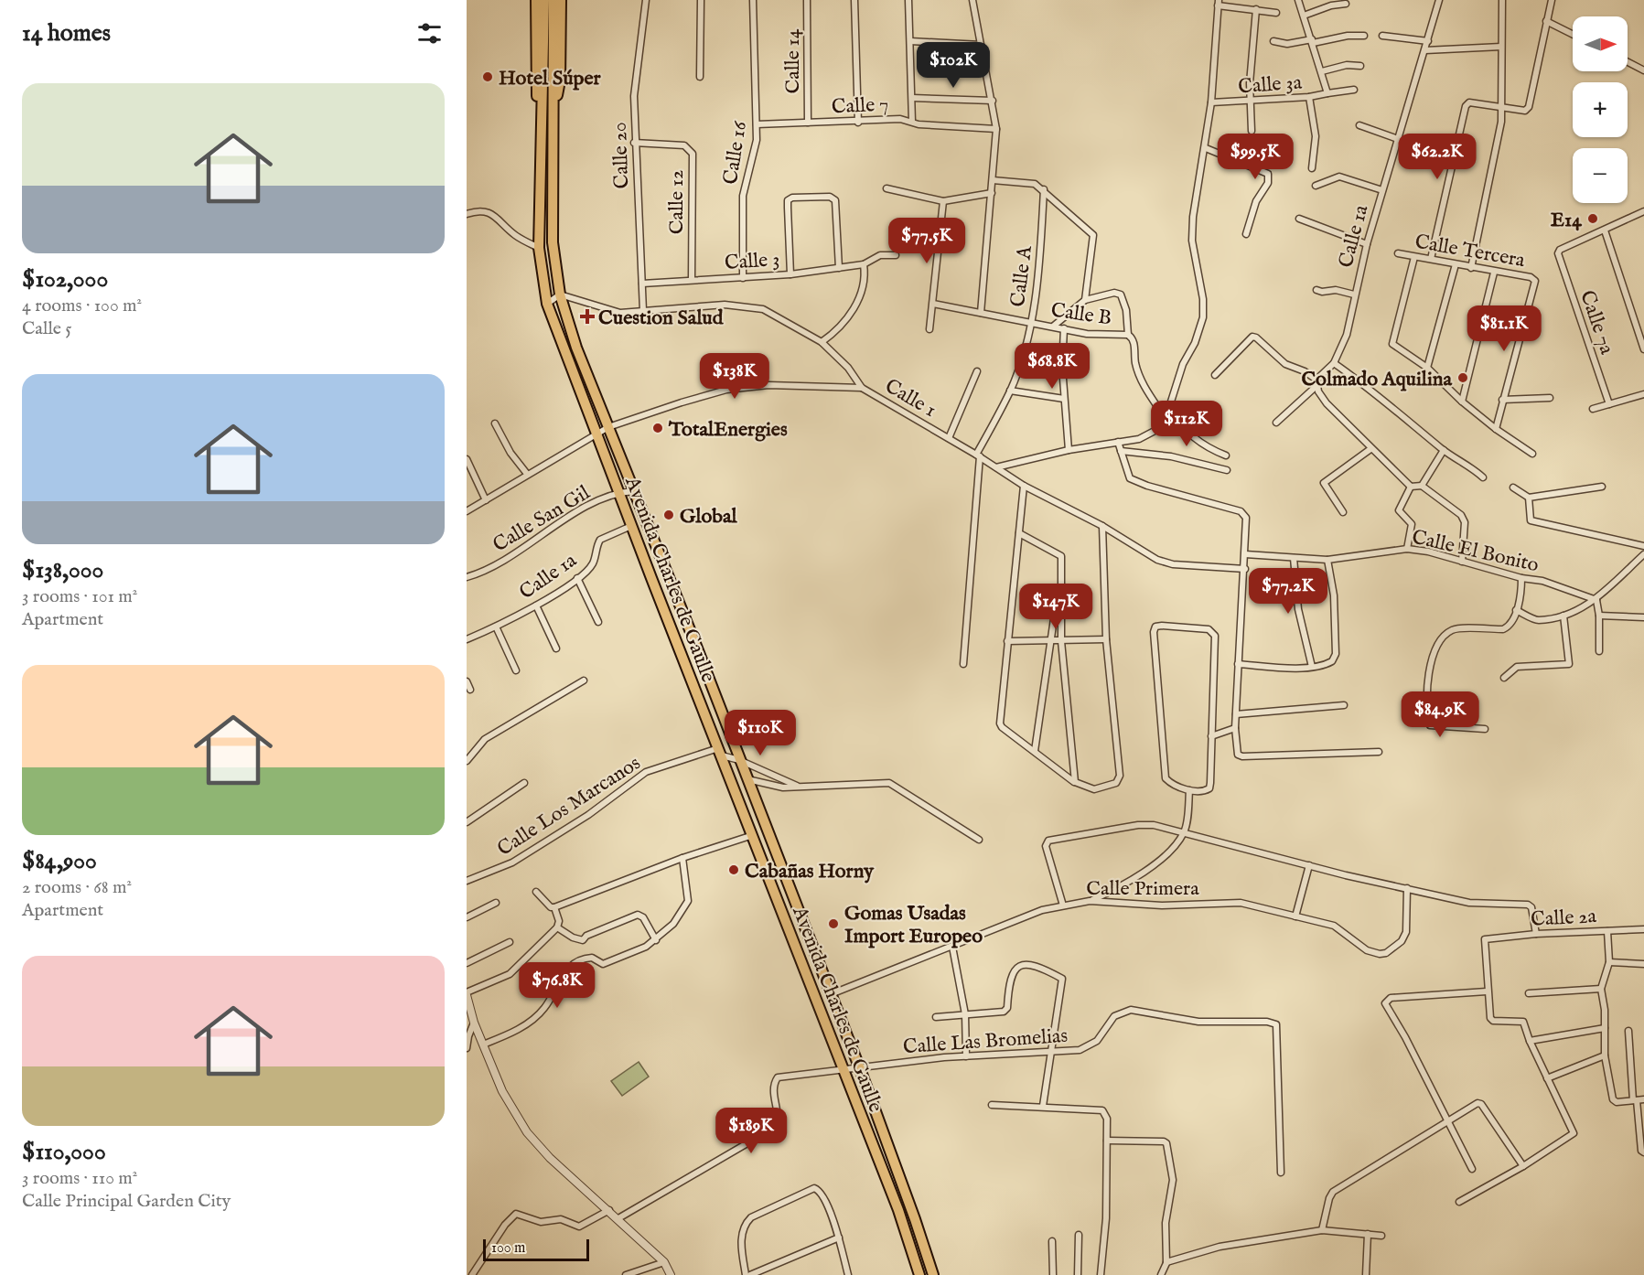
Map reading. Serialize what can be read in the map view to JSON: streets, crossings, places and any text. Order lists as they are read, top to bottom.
{
  "streets": {
    "main road": ["Avenida Charles de Gaulle"],
    "street": [
      "Calle 14",
      "Calle 3a",
      "Calle 7",
      "Calle 16",
      "Calle 20",
      "Calle 12",
      "Calle 1a",
      "Calle Tercera",
      "Calle 3",
      "Calle A",
      "Calle B",
      "Calle 7a",
      "Calle 1",
      "Calle San Gil",
      "Calle El Bonito",
      "Calle Los Marcanos",
      "Calle Primera",
      "Calle 2a",
      "Calle Las Bromelias"
    ]
  },
  "crossings": [
    ["Calle 14", "Calle 7"],
    ["Calle 7", "Calle 16"],
    ["Calle 16", "Calle 3"],
    ["Calle 20", "Calle 12"],
    ["Calle 20", "Calle 3"],
    ["Calle 20", "Calle 1"],
    ["Calle 12", "Calle 3"],
    ["Calle 1a", "Avenida Charles de Gaulle"],
    ["Calle A", "Calle B"],
    ["Calle A", "Calle 1"],
    ["Calle 1", "Avenida Charles de Gaulle"],
    ["Calle San Gil", "Avenida Charles de Gaulle"],
    ["Avenida Charles de Gaulle", "Calle Los Marcanos"],
    ["Avenida Charles de Gaulle", "Calle Primera"],
    ["Avenida Charles de Gaulle", "Calle Las Bromelias"]
  ],
  "places": {
    "other": [
      "Hotel Súper",
      "E14",
      "Colmado Aquilina",
      "TotalEnergies",
      "Global",
      "Cabañas Horny",
      "Gomas Usadas Import Europeo"
    ],
    "health": ["Cuestion Salud"]
  },
  "scale_bar": "100 m",
  "north": "right",
  "page": {
    "heading": "14 homes",
    "map_buttons": ["+", "−"],
    "price": [
      "$102K",
      "$99.5K",
      "$62.2K",
      "$77.5K",
      "$81.1K",
      "$68.8K",
      "$138K",
      "$112K",
      "$77.2K",
      "$147K",
      "$84.9K",
      "$110K",
      "$76.8K",
      "$189K"
    ],
    "list": [
      {
        "name": "$102,000",
        "note": "4 rooms · 100 m² · Calle 5"
      },
      {
        "name": "$138,000",
        "note": "3 rooms · 101 m² · Apartment"
      },
      {
        "name": "$84,900",
        "note": "2 rooms · 68 m² · Apartment"
      },
      {
        "name": "$110,000",
        "note": "3 rooms · 110 m² · Calle Principal Garden City"
      }
    ],
    "scale": "100 m"
  }
}
